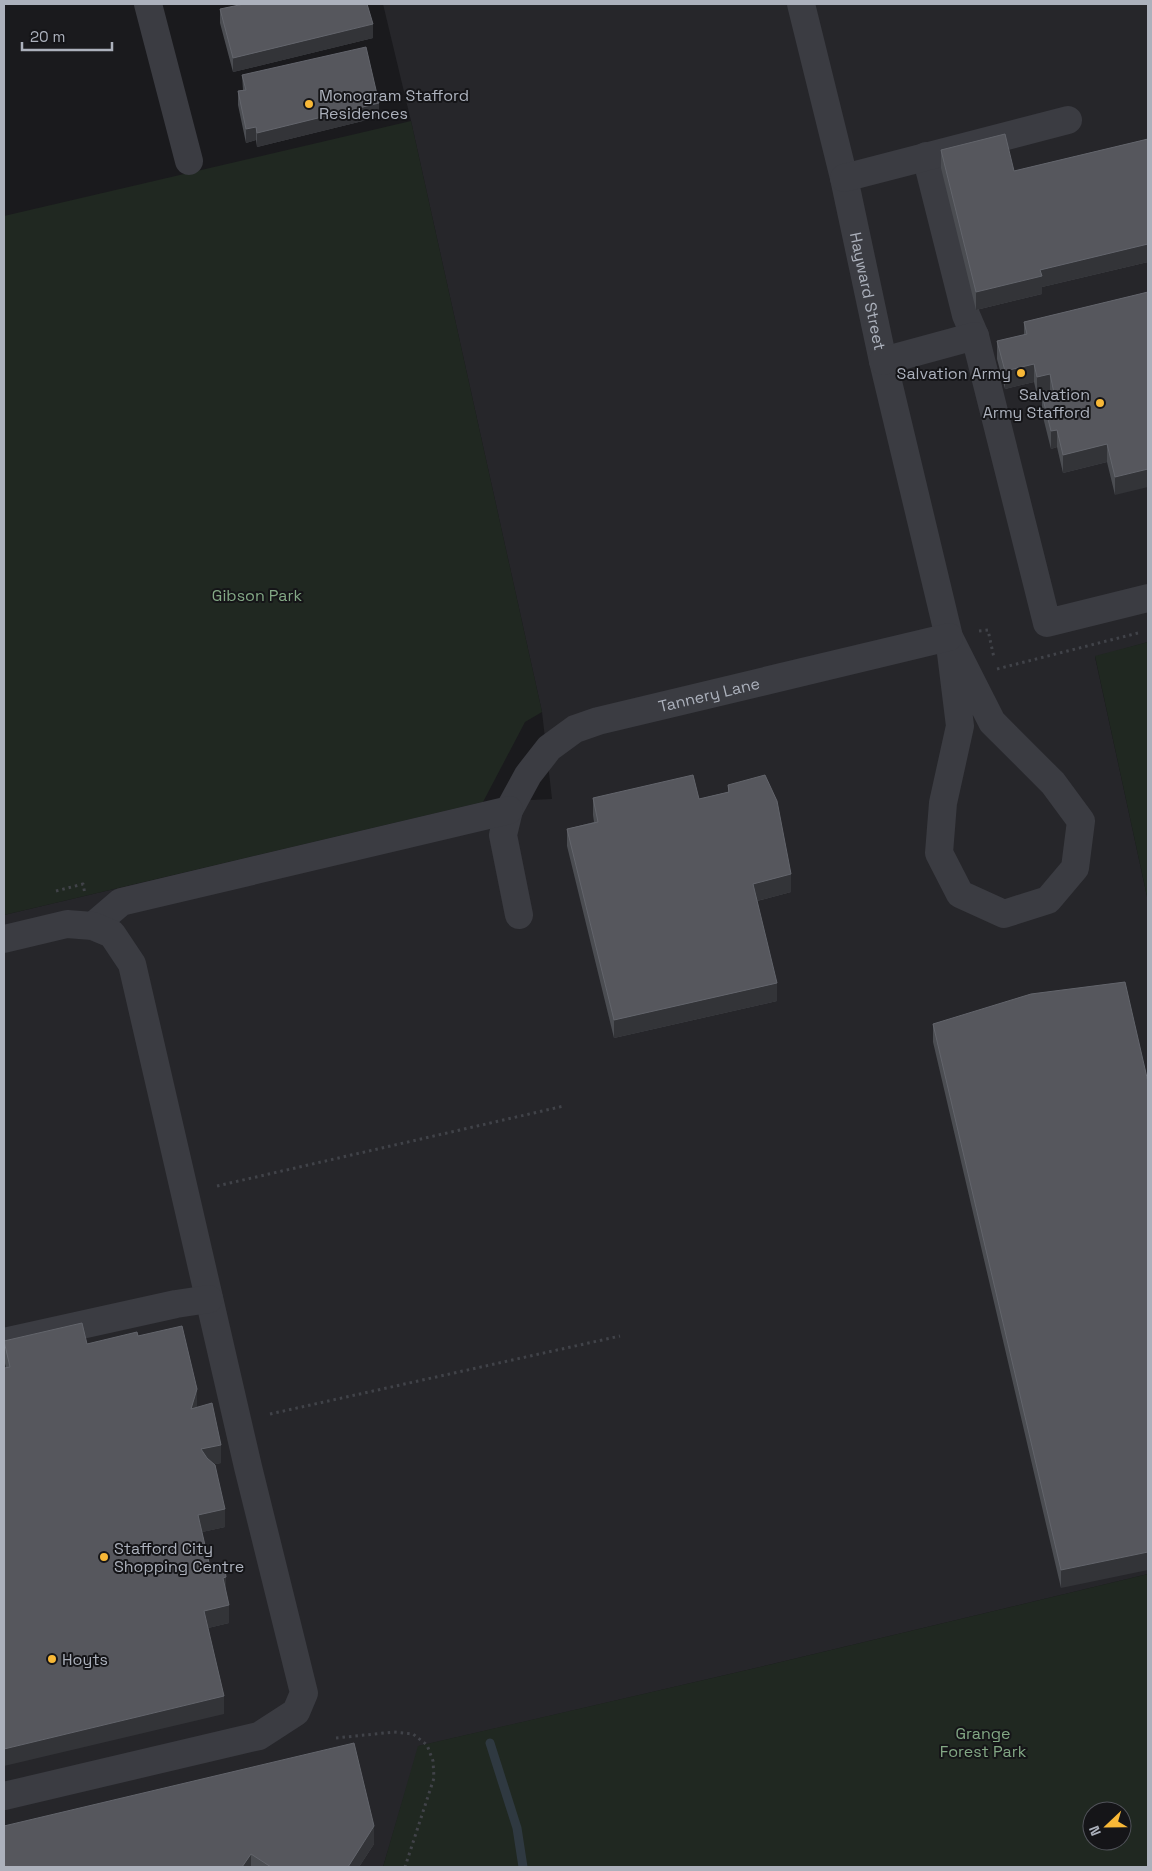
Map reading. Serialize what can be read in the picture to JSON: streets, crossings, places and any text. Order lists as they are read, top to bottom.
{
  "streets": {
    "street": ["Hayward Street", "Tannery Lane"]
  },
  "crossings": [
    ["Hayward Street", "Tannery Lane"]
  ],
  "parks": ["Gibson Park", "Grange Forest Park"],
  "places": [
    "Monogram Stafford Residences",
    "Salvation Army",
    "Salvation Army Stafford",
    "Stafford City Shopping Centre",
    "Hoyts"
  ],
  "scale_bar": "20 m",
  "north": "left"
}
